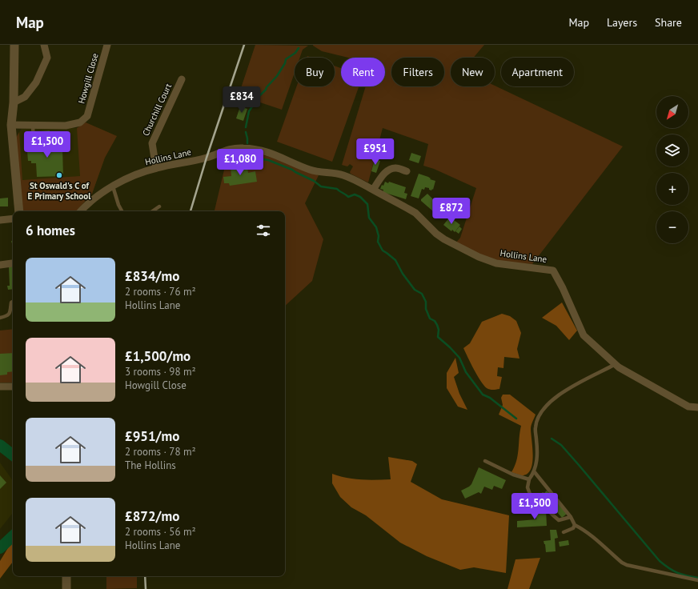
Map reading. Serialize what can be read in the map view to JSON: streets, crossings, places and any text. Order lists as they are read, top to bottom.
{
  "streets": {
    "street": ["Howgill Close", "Churchill Court", "Hollins Lane"]
  },
  "crossings": [
    ["Churchill Court", "Hollins Lane"]
  ],
  "places": ["St Oswald's C of E Primary School"],
  "north": "bottom left",
  "page": {
    "header": "Map",
    "nav": ["Map", "Layers", "Share"],
    "chip": [
      "Buy",
      "Rent",
      "Filters",
      "New",
      "Apartment"
    ],
    "price": [
      "£834",
      "£1,500",
      "£951",
      "£1,080",
      "£872",
      "£1,500"
    ],
    "map_buttons": ["+", "−"],
    "heading": "6 homes",
    "list": [
      {
        "name": "£834/mo",
        "note": "2 rooms · 76 m² · Hollins Lane"
      },
      {
        "name": "£1,500/mo",
        "note": "3 rooms · 98 m² · Howgill Close"
      },
      {
        "name": "£951/mo",
        "note": "2 rooms · 78 m² · The Hollins"
      },
      {
        "name": "£872/mo",
        "note": "2 rooms · 56 m² · Hollins Lane"
      }
    ]
  }
}
